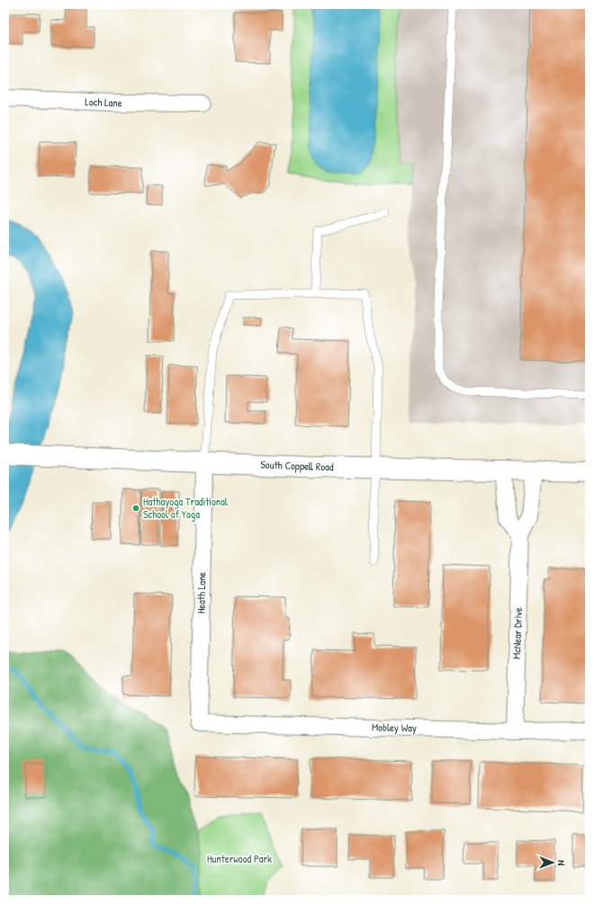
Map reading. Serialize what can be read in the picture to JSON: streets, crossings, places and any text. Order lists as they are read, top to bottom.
{
  "streets": {
    "street": [
      "Loch Lane",
      "South Coppell Road",
      "Heath Lane",
      "McNear Drive",
      "Mobley Way"
    ]
  },
  "crossings": [
    ["South Coppell Road", "Heath Lane"],
    ["South Coppell Road", "McNear Drive"],
    ["Heath Lane", "Mobley Way"],
    ["McNear Drive", "Mobley Way"]
  ],
  "parks": ["Hunterwood Park"],
  "places": ["Hathayoga Traditional School of Yoga"],
  "north": "right"
}
